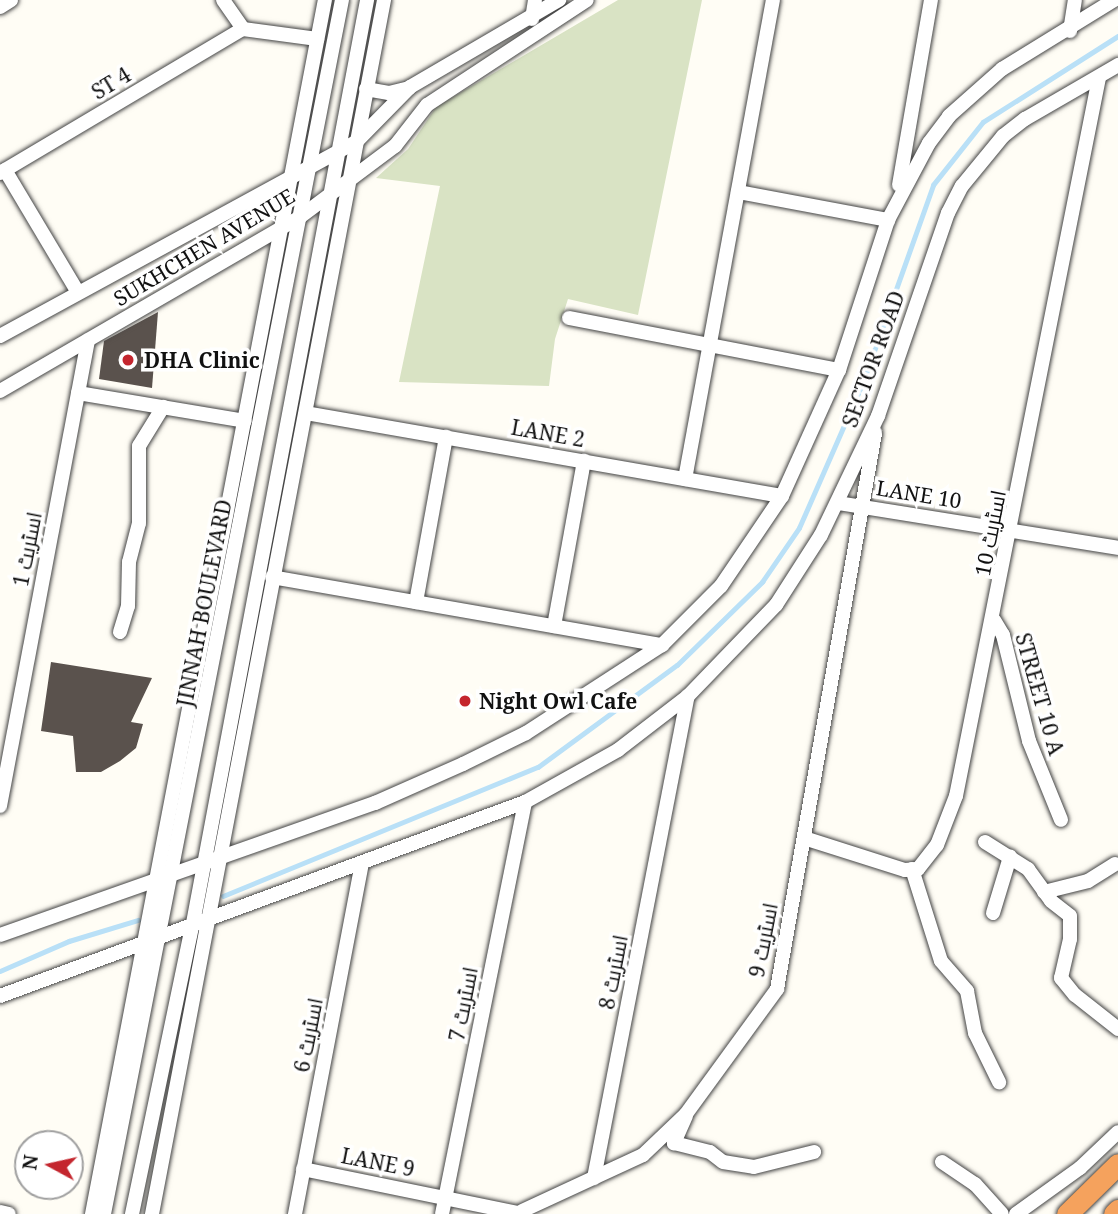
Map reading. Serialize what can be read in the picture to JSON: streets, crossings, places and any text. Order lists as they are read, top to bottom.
{
  "streets": {
    "street": [
      "ST 4",
      "SUKHCHEN AVENUE",
      "SECTOR ROAD",
      "LANE 2",
      "LANE 10",
      "اسٹریٹ 10",
      "اسٹریٹ 1",
      "JINNAH BOULEVARD",
      "STREET 10 A",
      "اسٹریٹ 9",
      "اسٹریٹ 8",
      "اسٹریٹ 7",
      "اسٹریٹ 6",
      "LANE 9"
    ]
  },
  "crossings": [
    ["SUKHCHEN AVENUE", "اسٹریٹ 1"],
    ["SUKHCHEN AVENUE", "JINNAH BOULEVARD"],
    ["SECTOR ROAD", "LANE 10"],
    ["SECTOR ROAD", "اسٹریٹ 10"],
    ["SECTOR ROAD", "JINNAH BOULEVARD"],
    ["SECTOR ROAD", "اسٹریٹ 9"],
    ["SECTOR ROAD", "اسٹریٹ 8"],
    ["SECTOR ROAD", "اسٹریٹ 7"],
    ["SECTOR ROAD", "اسٹریٹ 6"],
    ["LANE 10", "اسٹریٹ 10"],
    ["LANE 10", "اسٹریٹ 9"],
    ["اسٹریٹ 10", "STREET 10 A"],
    ["اسٹریٹ 9", "اسٹریٹ 8"],
    ["اسٹریٹ 7", "LANE 9"],
    ["اسٹریٹ 6", "LANE 9"]
  ],
  "places": ["DHA Clinic", "Night Owl Cafe"],
  "north": "left"
}
